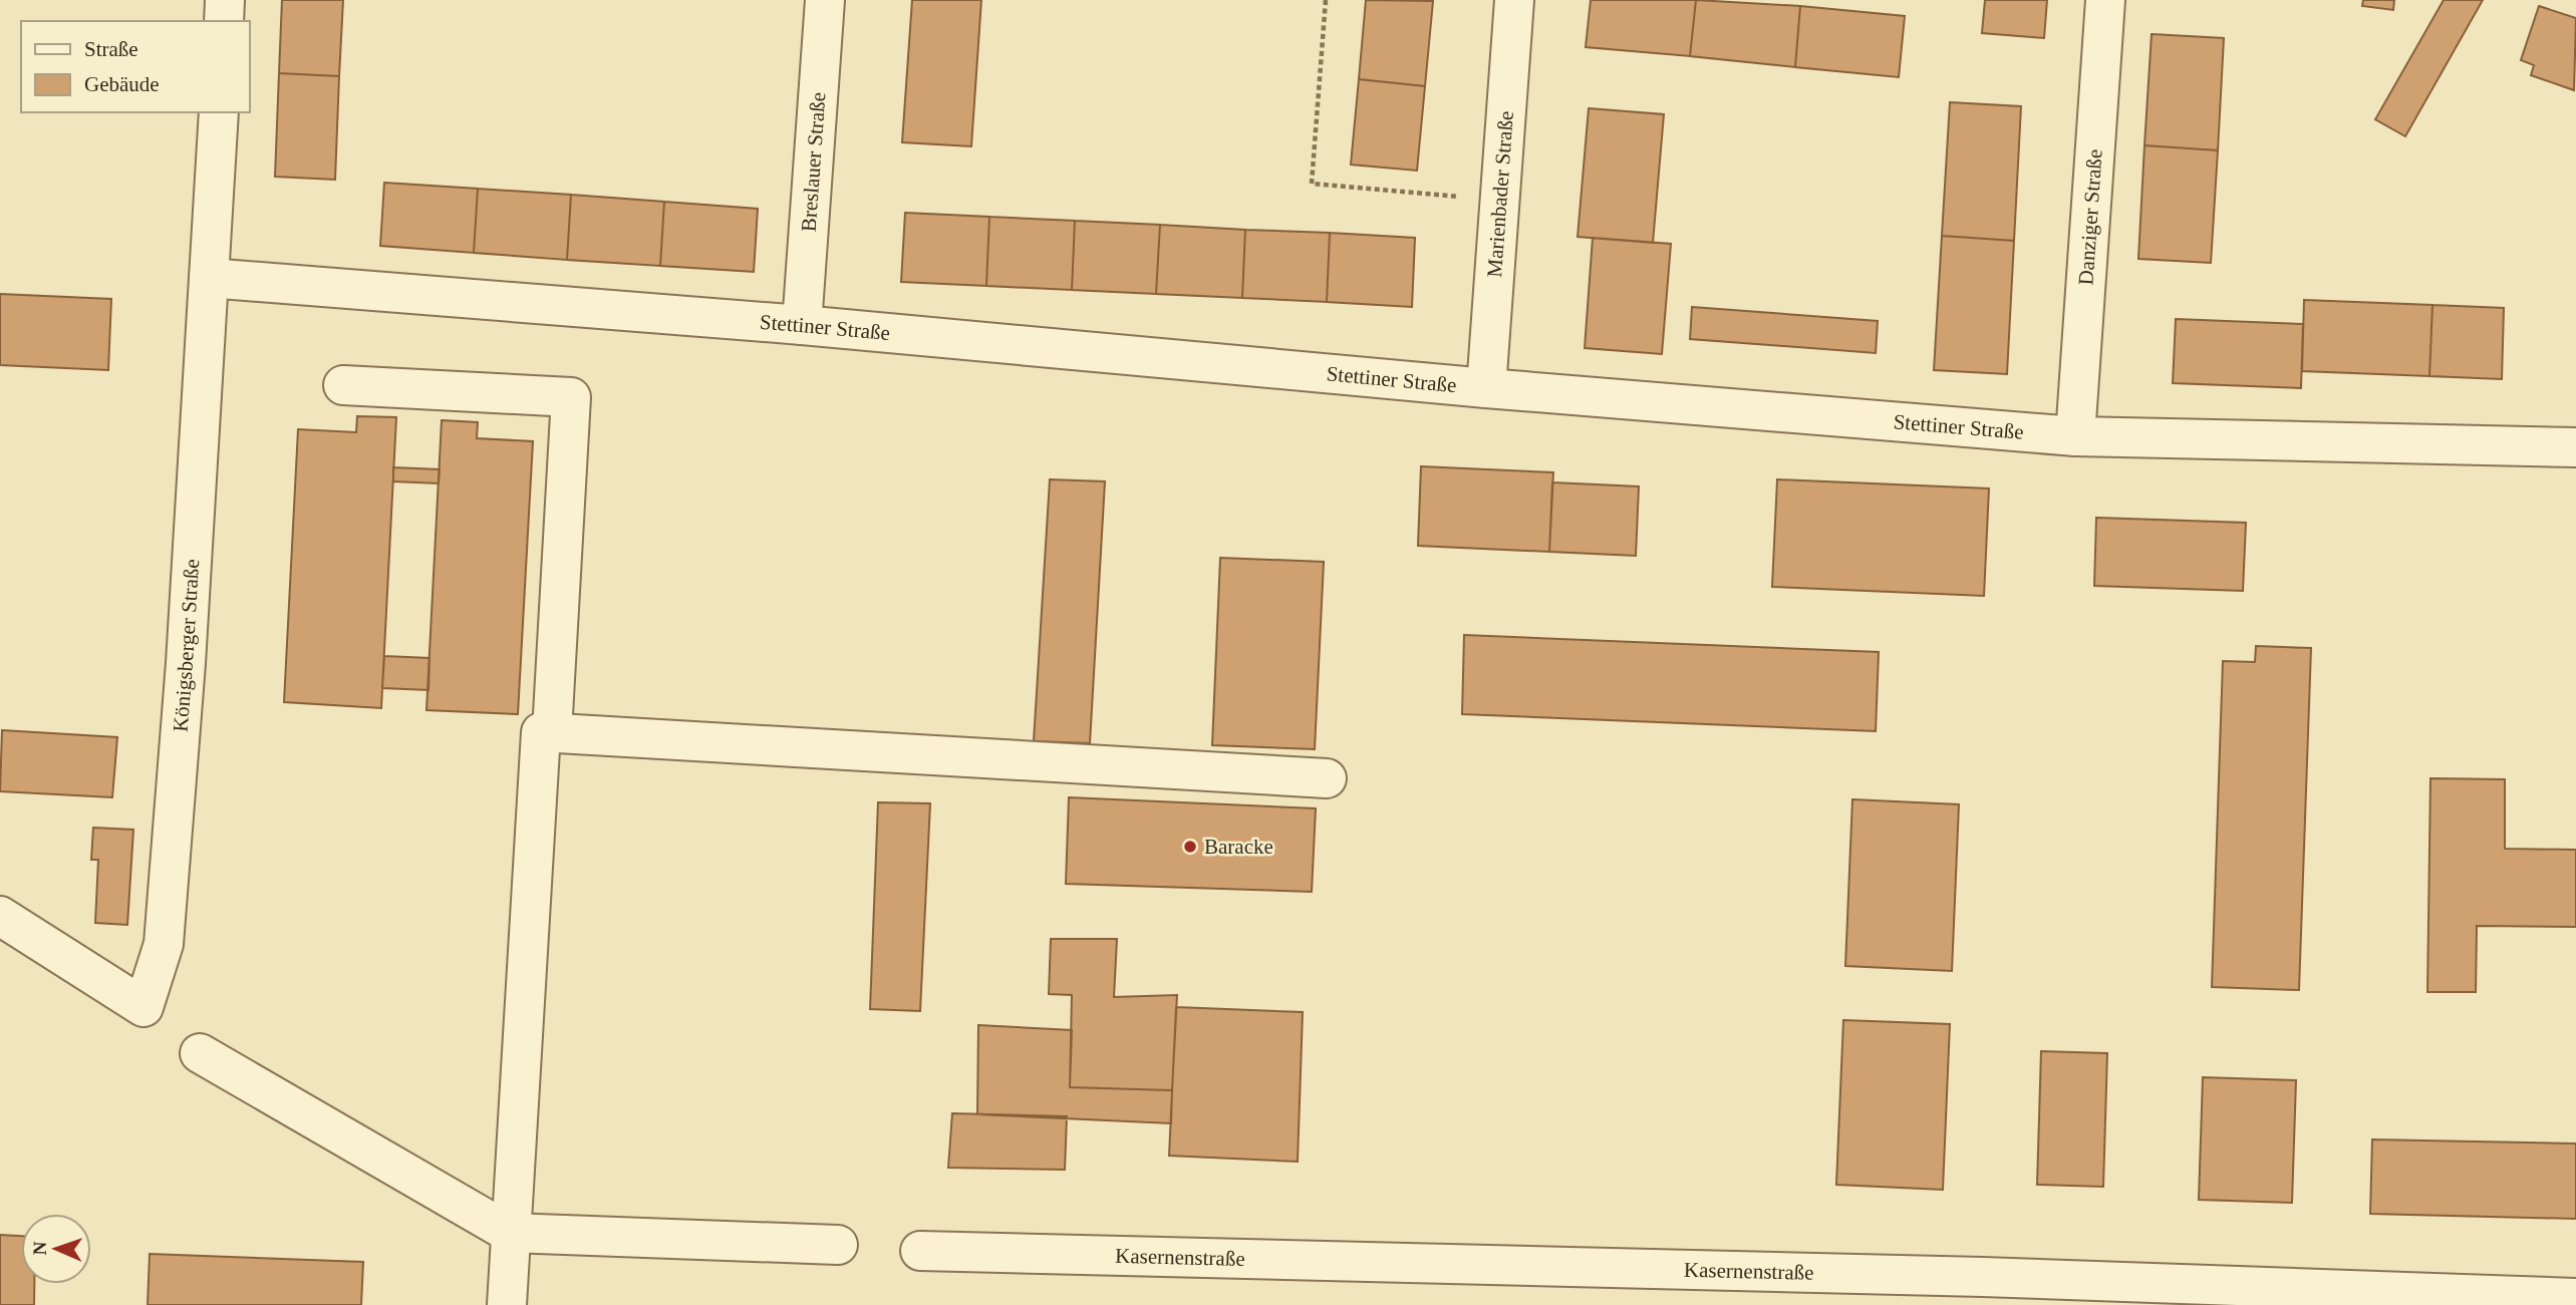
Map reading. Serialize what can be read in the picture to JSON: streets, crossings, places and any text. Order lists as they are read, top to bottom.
{
  "streets": {
    "street": [
      "Breslauer Straße",
      "Marienbader Straße",
      "Danziger Straße",
      "Stettiner Straße",
      "Königsberger Straße",
      "Kasernenstraße"
    ]
  },
  "crossings": [
    ["Breslauer Straße", "Stettiner Straße"],
    ["Marienbader Straße", "Stettiner Straße"],
    ["Danziger Straße", "Stettiner Straße"],
    ["Stettiner Straße", "Königsberger Straße"]
  ],
  "places": ["Baracke"],
  "legend": ["Straße", "Gebäude"],
  "north": "left"
}
